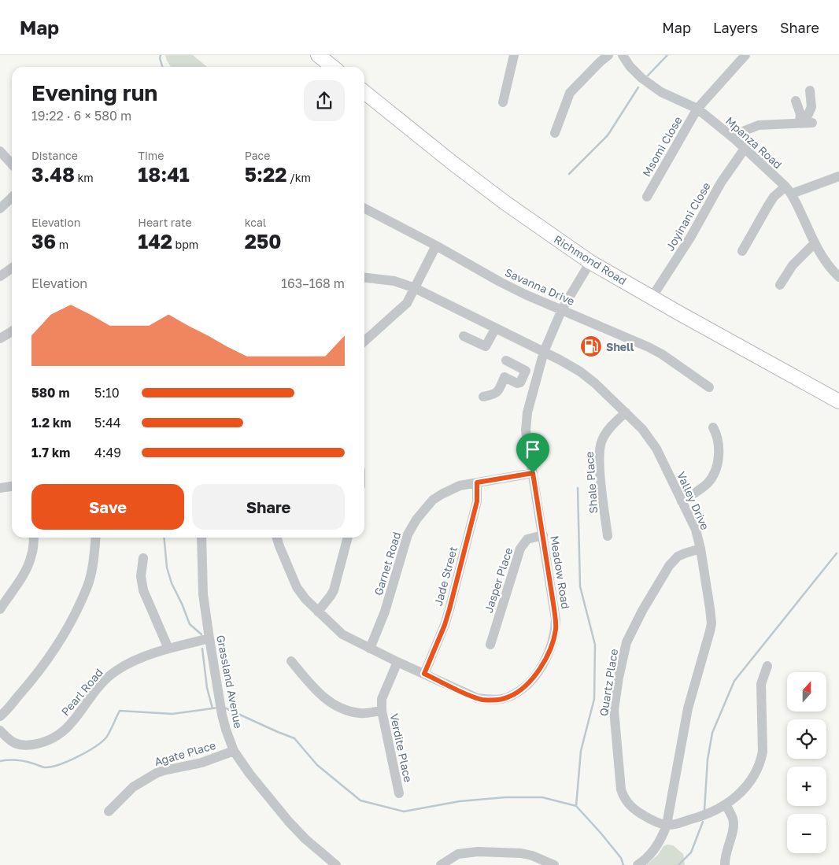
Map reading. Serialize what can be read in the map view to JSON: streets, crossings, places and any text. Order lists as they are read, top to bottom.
{
  "streets": {
    "highway": ["Richmond Road"],
    "street": [
      "Mpanza Road",
      "Msomi Close",
      "Joyinani Close",
      "Savanna Drive",
      "Shale Place",
      "Valley Drive",
      "Garnet Road",
      "Meadow Road",
      "Jade Street",
      "Jasper Place",
      "Grassland Avenue",
      "Quartz Place",
      "Pearl Road",
      "Verdite Place",
      "Agate Place"
    ]
  },
  "crossings": [
    ["Mpanza Road", "Msomi Close"],
    ["Mpanza Road", "Joyinani Close"],
    ["Joyinani Close", "Richmond Road"],
    ["Richmond Road", "Meadow Road"],
    ["Savanna Drive", "Meadow Road"],
    ["Shale Place", "Valley Drive"],
    ["Valley Drive", "Meadow Road"],
    ["Valley Drive", "Quartz Place"],
    ["Garnet Road", "Meadow Road"],
    ["Garnet Road", "Jade Street"],
    ["Meadow Road", "Jade Street"],
    ["Meadow Road", "Jasper Place"],
    ["Meadow Road", "Verdite Place"],
    ["Grassland Avenue", "Pearl Road"],
    ["Grassland Avenue", "Agate Place"]
  ],
  "places": {
    "fuel station": ["Shell"]
  },
  "north": "top",
  "page": {
    "header": "Map",
    "nav": ["Map", "Layers", "Share"],
    "heading": ["Evening run", "19:22 · 6 × 580 m"],
    "stats": [
      ["Distance", "3.48 km"],
      ["Time", "18:41"],
      ["Pace", "5:22 /km"],
      ["Elevation", "36 m"],
      ["Heart rate", "142 bpm"],
      ["kcal", "250"]
    ],
    "chart": ["Elevation", "163–168 m"],
    "list": [
      {
        "name": "580 m",
        "note": "5:10"
      },
      {
        "name": "1.2 km",
        "note": "5:44"
      },
      {
        "name": "1.7 km",
        "note": "4:49"
      }
    ],
    "buttons": ["Save", "Share"],
    "map_buttons": ["+", "−"]
  }
}
